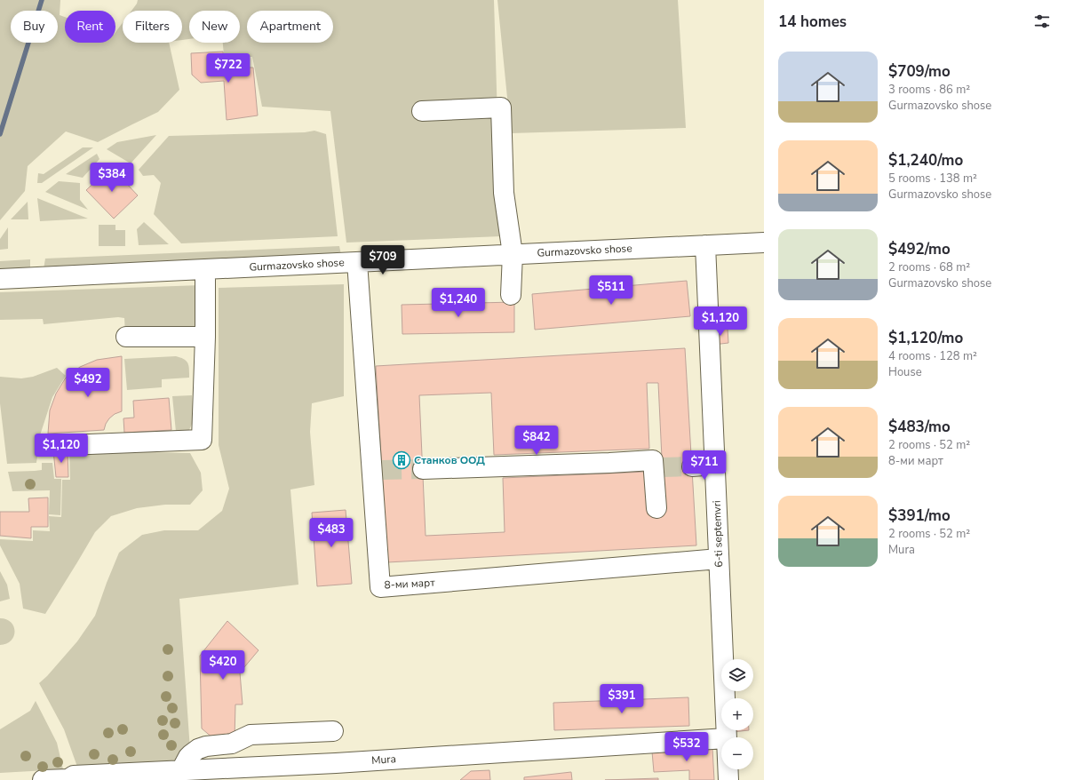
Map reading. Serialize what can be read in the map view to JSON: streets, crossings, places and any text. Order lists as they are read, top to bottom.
{
  "streets": {
    "street": [
      "Gurmazovsko shose",
      "6-ti septemvri",
      "8-ми март",
      "Mura"
    ]
  },
  "crossings": [
    ["Gurmazovsko shose", "6-ti septemvri"],
    ["Gurmazovsko shose", "8-ми март"],
    ["6-ti septemvri", "8-ми март"]
  ],
  "places": {
    "building": ["Станков ООД"]
  },
  "page": {
    "heading": "14 homes",
    "chip": [
      "Buy",
      "Rent",
      "Filters",
      "New",
      "Apartment"
    ],
    "list": [
      {
        "name": "$709/mo",
        "note": "3 rooms · 86 m² · Gurmazovsko shose"
      },
      {
        "name": "$1,240/mo",
        "note": "5 rooms · 138 m² · Gurmazovsko shose"
      },
      {
        "name": "$492/mo",
        "note": "2 rooms · 68 m² · Gurmazovsko shose"
      },
      {
        "name": "$1,120/mo",
        "note": "4 rooms · 128 m² · House"
      },
      {
        "name": "$483/mo",
        "note": "2 rooms · 52 m² · 8-ми март"
      },
      {
        "name": "$391/mo",
        "note": "2 rooms · 52 m² · Mura"
      }
    ],
    "price": [
      "$722",
      "$384",
      "$709",
      "$511",
      "$1,240",
      "$1,120",
      "$492",
      "$842",
      "$1,120",
      "$711",
      "$483",
      "$420",
      "$391",
      "$532"
    ],
    "map_buttons": ["+", "−"]
  }
}
